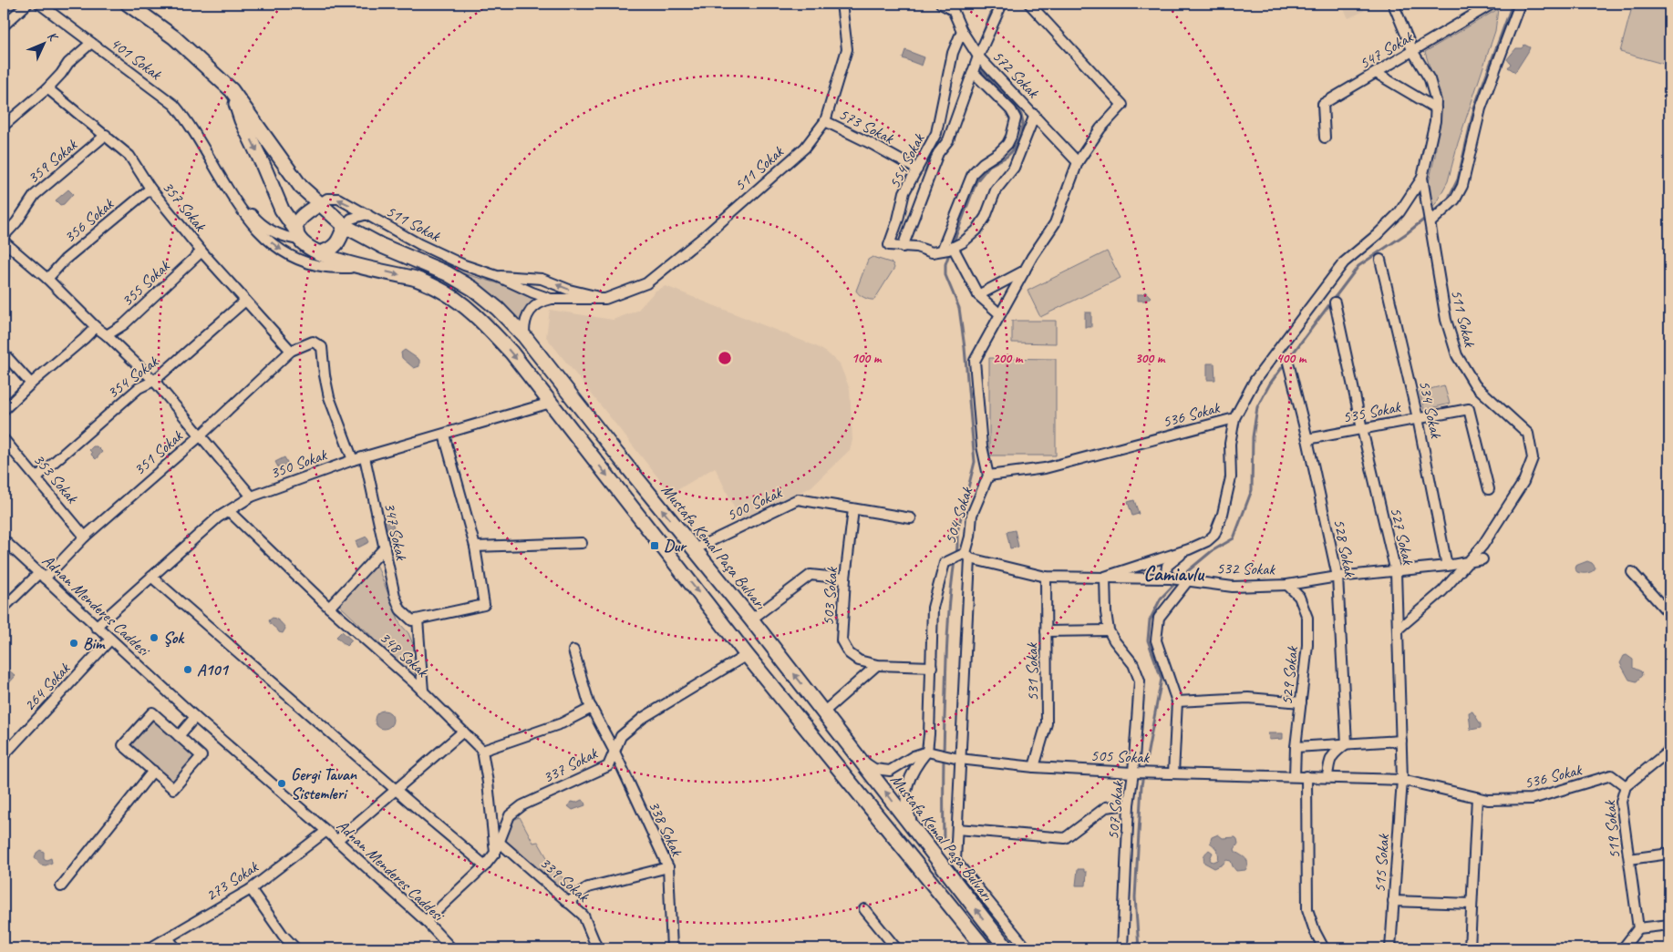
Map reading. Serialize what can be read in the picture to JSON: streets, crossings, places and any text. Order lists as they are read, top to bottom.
{
  "streets": {
    "highway": ["Mustafa Kemal Paşa Bulvarı"],
    "street": [
      "547 Sokak",
      "401 Sokak",
      "572 Sokak",
      "573 Sokak",
      "359 Sokak",
      "554 Sokak",
      "511 Sokak",
      "357 Sokak",
      "356 Sokak",
      "355 Sokak",
      "354 Sokak",
      "534 Sokak",
      "535 Sokak",
      "536 Sokak",
      "351 Sokak",
      "350 Sokak",
      "353 Sokak",
      "500 Sokak",
      "504 Sokak",
      "347 Sokak",
      "527 Sokak",
      "528 Sokak",
      "532 Sokak",
      "503 Sokak",
      "Adnan Menderes Caddesi",
      "348 Sokak",
      "531 Sokak",
      "529 Sokak",
      "264 Sokak",
      "505 Sokak",
      "337 Sokak",
      "507 Sokak",
      "338 Sokak",
      "519 Sokak",
      "515 Sokak",
      "339 Sokak",
      "273 Sokak"
    ]
  },
  "crossings": [
    ["547 Sokak", "511 Sokak"],
    ["572 Sokak", "554 Sokak"],
    ["573 Sokak", "554 Sokak"],
    ["573 Sokak", "511 Sokak"],
    ["359 Sokak", "357 Sokak"],
    ["511 Sokak", "536 Sokak"],
    ["511 Sokak", "527 Sokak"],
    ["511 Sokak", "Mustafa Kemal Paşa Bulvarı"],
    ["511 Sokak", "532 Sokak"],
    ["357 Sokak", "356 Sokak"],
    ["357 Sokak", "355 Sokak"],
    ["357 Sokak", "354 Sokak"],
    ["357 Sokak", "351 Sokak"],
    ["354 Sokak", "353 Sokak"],
    ["534 Sokak", "535 Sokak"],
    ["534 Sokak", "532 Sokak"],
    ["535 Sokak", "527 Sokak"],
    ["535 Sokak", "528 Sokak"],
    ["536 Sokak", "504 Sokak"],
    ["536 Sokak", "527 Sokak"],
    ["536 Sokak", "505 Sokak"],
    ["536 Sokak", "519 Sokak"],
    ["536 Sokak", "515 Sokak"],
    ["351 Sokak", "353 Sokak"],
    ["351 Sokak", "Adnan Menderes Caddesi"],
    ["350 Sokak", "347 Sokak"],
    ["350 Sokak", "Adnan Menderes Caddesi"],
    ["350 Sokak", "348 Sokak"],
    ["500 Sokak", "Mustafa Kemal Paşa Bulvarı"],
    ["500 Sokak", "503 Sokak"],
    ["504 Sokak", "532 Sokak"],
    ["504 Sokak", "503 Sokak"],
    ["504 Sokak", "505 Sokak"],
    ["527 Sokak", "532 Sokak"],
    ["527 Sokak", "505 Sokak"],
    ["527 Sokak", "515 Sokak"],
    ["528 Sokak", "532 Sokak"],
    ["532 Sokak", "531 Sokak"],
    ["532 Sokak", "529 Sokak"],
    ["532 Sokak", "507 Sokak"],
    ["Adnan Menderes Caddesi", "264 Sokak"],
    ["Adnan Menderes Caddesi", "337 Sokak"],
    ["Adnan Menderes Caddesi", "273 Sokak"],
    ["531 Sokak", "505 Sokak"],
    ["529 Sokak", "505 Sokak"],
    ["505 Sokak", "507 Sokak"],
    ["505 Sokak", "515 Sokak"],
    ["337 Sokak", "338 Sokak"],
    ["337 Sokak", "339 Sokak"]
  ],
  "districts": ["Camiavlu"],
  "places": {
    "transit": ["Dur"],
    "other": [
      "Şok",
      "Bim",
      "A101",
      "Gergi Tavan Sistemleri"
    ]
  },
  "north": "top right",
  "rings": [
    "100 m",
    "200 m",
    "300 m",
    "400 m"
  ]
}
